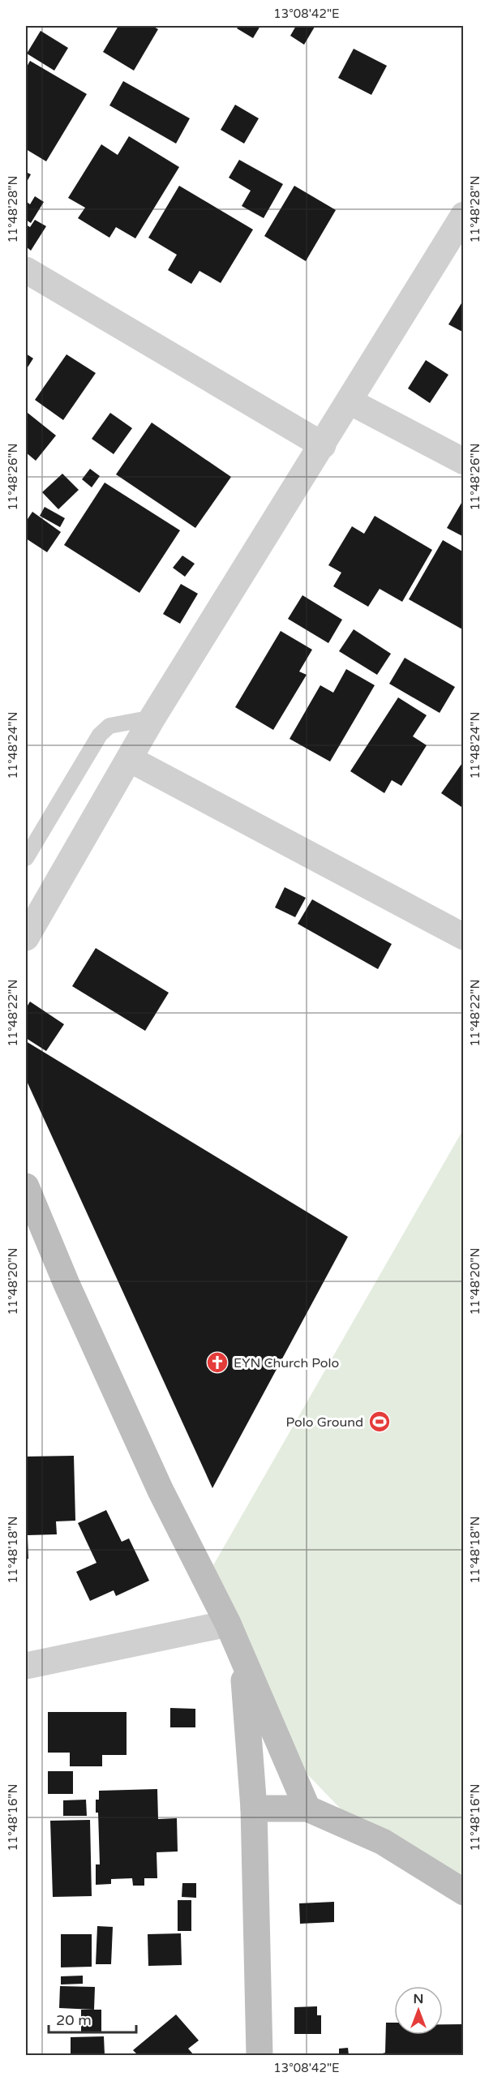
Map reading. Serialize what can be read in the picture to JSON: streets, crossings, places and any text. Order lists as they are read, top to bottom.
{
  "places": {
    "church": ["EYN Church Polo"],
    "sports": ["Polo Ground"]
  },
  "scale_bar": "20 m",
  "north": "top",
  "coordinates": [
    "13°08'42\"E",
    "11°48'28\"N",
    "11°48'26\"N",
    "11°48'24\"N",
    "11°48'22\"N",
    "11°48'20\"N",
    "11°48'18\"N",
    "11°48'16\"N"
  ]
}
